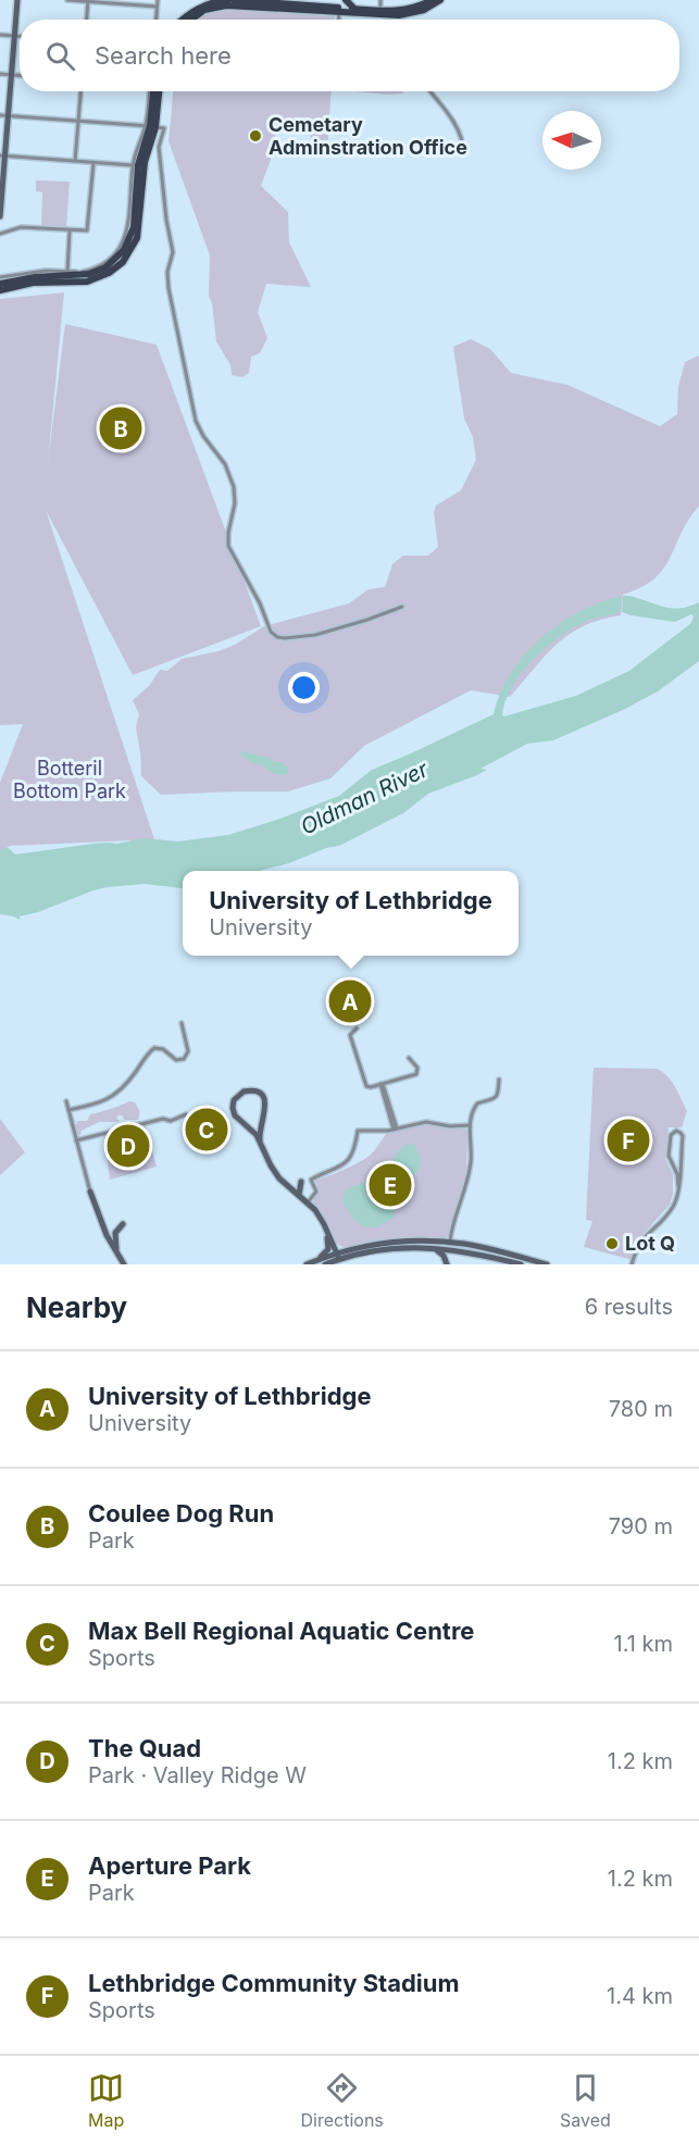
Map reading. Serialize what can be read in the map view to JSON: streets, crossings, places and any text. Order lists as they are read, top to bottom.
{
  "water": ["Oldman River"],
  "parks": ["Botteril Bottom Park"],
  "places": ["Cemetary Adminstration Office", "Lot Q"],
  "north": "left",
  "page": {
    "search": "Search here",
    "pins": [
      "B",
      "A",
      "C",
      "F",
      "D",
      "E"
    ],
    "popup": ["University of Lethbridge", "University"],
    "heading": ["Nearby", "6 results"],
    "list": [
      {
        "mark": "A",
        "name": "University of Lethbridge",
        "note": "University",
        "value": "780 m"
      },
      {
        "mark": "B",
        "name": "Coulee Dog Run",
        "note": "Park",
        "value": "790 m"
      },
      {
        "mark": "C",
        "name": "Max Bell Regional Aquatic Centre",
        "note": "Sports",
        "value": "1.1 km"
      },
      {
        "mark": "D",
        "name": "The Quad",
        "note": "Park · Valley Ridge W",
        "value": "1.2 km"
      },
      {
        "mark": "E",
        "name": "Aperture Park",
        "note": "Park",
        "value": "1.2 km"
      },
      {
        "mark": "F",
        "name": "Lethbridge Community Stadium",
        "note": "Sports",
        "value": "1.4 km"
      }
    ],
    "nav": ["Map", "Directions", "Saved"]
  }
}
